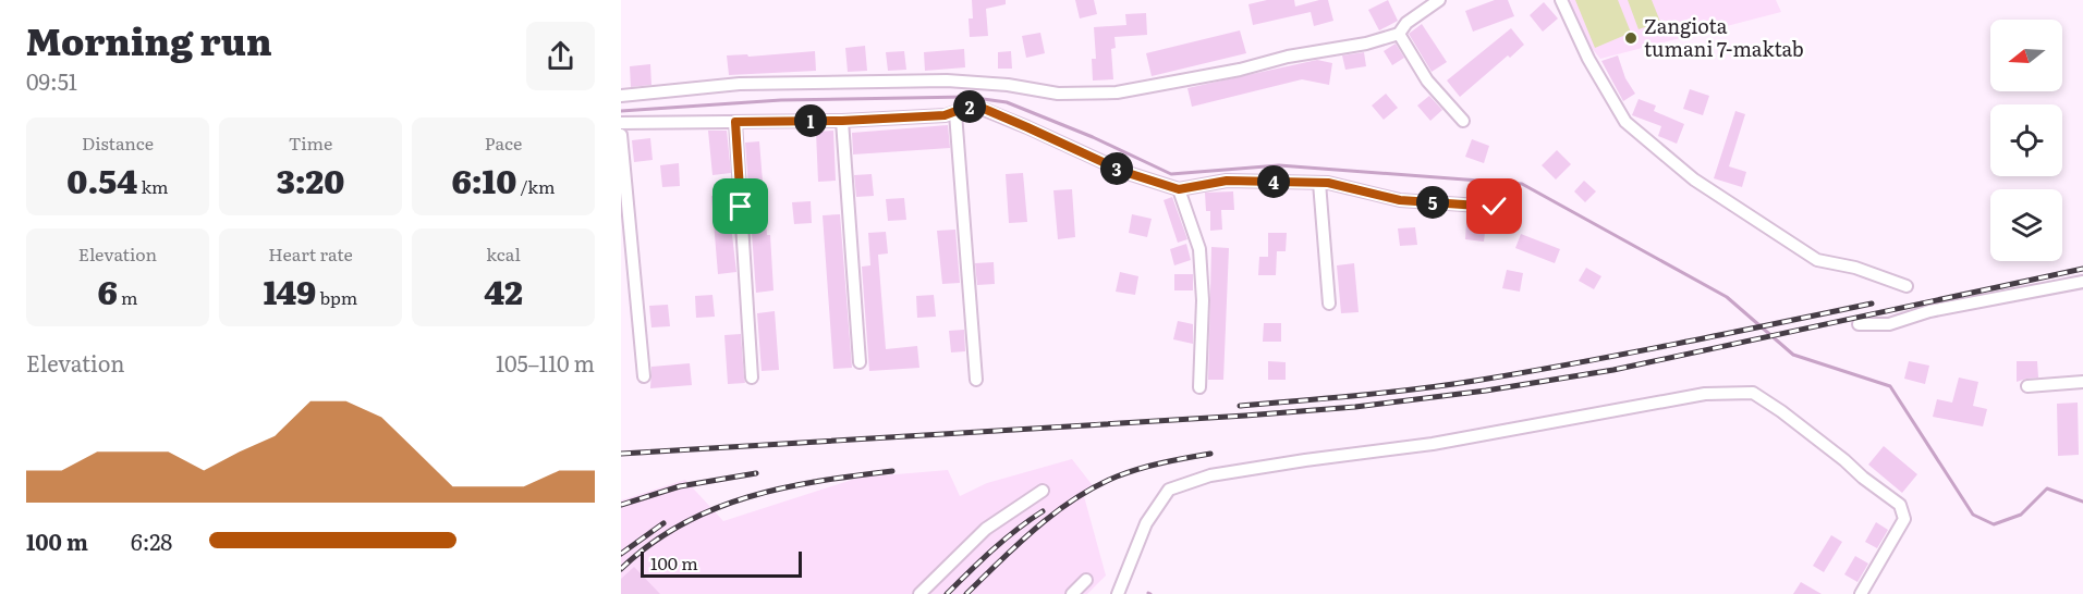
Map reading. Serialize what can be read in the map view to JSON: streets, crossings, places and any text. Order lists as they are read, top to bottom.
{
  "places": ["Zangiota tumani 7-maktab"],
  "scale_bar": "100 m",
  "north": "left",
  "page": {
    "heading": ["Morning run", "09:51"],
    "pins": [
      "2",
      "1",
      "3",
      "4",
      "5"
    ],
    "stats": [
      ["Distance", "0.54 km"],
      ["Time", "3:20"],
      ["Pace", "6:10 /km"],
      ["Elevation", "6 m"],
      ["Heart rate", "149 bpm"],
      ["kcal", "42"]
    ],
    "chart": ["Elevation", "105–110 m"],
    "list": [
      {
        "name": "100 m",
        "note": "6:28"
      }
    ],
    "scale": "100 m"
  }
}
